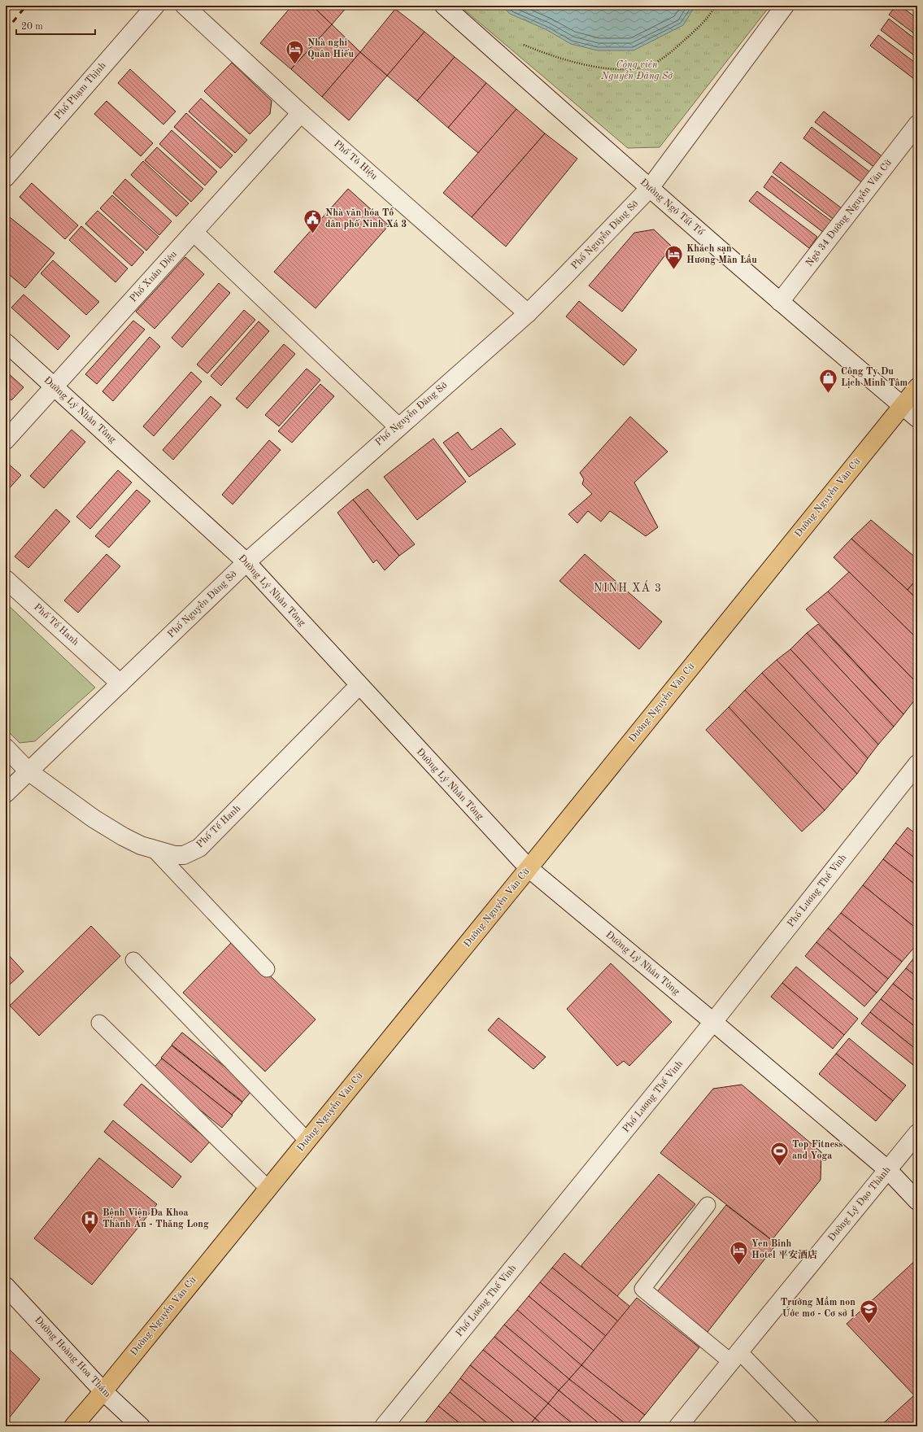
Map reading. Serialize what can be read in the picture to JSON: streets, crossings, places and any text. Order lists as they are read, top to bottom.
{
  "streets": {
    "main road": ["Đường Nguyễn Văn Cừ"],
    "street": [
      "Phố Phạm Thịnh",
      "Phố Tô Hiệu",
      "Đường Ngô Tất Tố",
      "Ngõ 34 Đường Nguyễn Văn Cừ",
      "Phố Nguyễn Đăng Sở",
      "Phố Xuân Diệu",
      "Đường Lý Nhân Tông",
      "Phố Tế Hanh",
      "Phố Lương Thế Vinh",
      "Đường Lý Đạo Thành",
      "Đường Hoàng Hoa Thám"
    ]
  },
  "crossings": [
    ["Phố Tô Hiệu", "Phố Nguyễn Đăng Sở"],
    ["Phố Tô Hiệu", "Phố Xuân Diệu"],
    ["Đường Ngô Tất Tố", "Ngõ 34 Đường Nguyễn Văn Cừ"],
    ["Đường Ngô Tất Tố", "Phố Nguyễn Đăng Sở"],
    ["Đường Ngô Tất Tố", "Đường Nguyễn Văn Cừ"],
    ["Phố Nguyễn Đăng Sở", "Đường Lý Nhân Tông"],
    ["Phố Nguyễn Đăng Sở", "Phố Tế Hanh"],
    ["Phố Xuân Diệu", "Đường Lý Nhân Tông"],
    ["Đường Lý Nhân Tông", "Đường Nguyễn Văn Cừ"],
    ["Đường Lý Nhân Tông", "Phố Tế Hanh"],
    ["Đường Lý Nhân Tông", "Phố Lương Thế Vinh"],
    ["Đường Lý Nhân Tông", "Đường Lý Đạo Thành"],
    ["Đường Nguyễn Văn Cừ", "Đường Hoàng Hoa Thám"]
  ],
  "districts": ["NINH XÁ 3"],
  "parks": ["Công viên Nguyễn Đăng Sở"],
  "places": {
    "hotel": ["Nhà nghỉ Quân Hiếu", "Khách sạn Hương Mãn Lầu", "Yen Binh Hotel 平安酒店"],
    "public building": ["Nhà văn hóa Tổ dân phố Ninh Xá 3"],
    "shop": ["Công Ty Du Lịch Minh Tâm"],
    "sports": ["Top Fitness and Yoga"],
    "hospital": ["Bệnh Viện Đa Khoa Thành An - Thăng Long"],
    "school or university": ["Trường Mầm non Ước mơ - Cơ sở 1"]
  },
  "scale_bar": "20 m"
}
